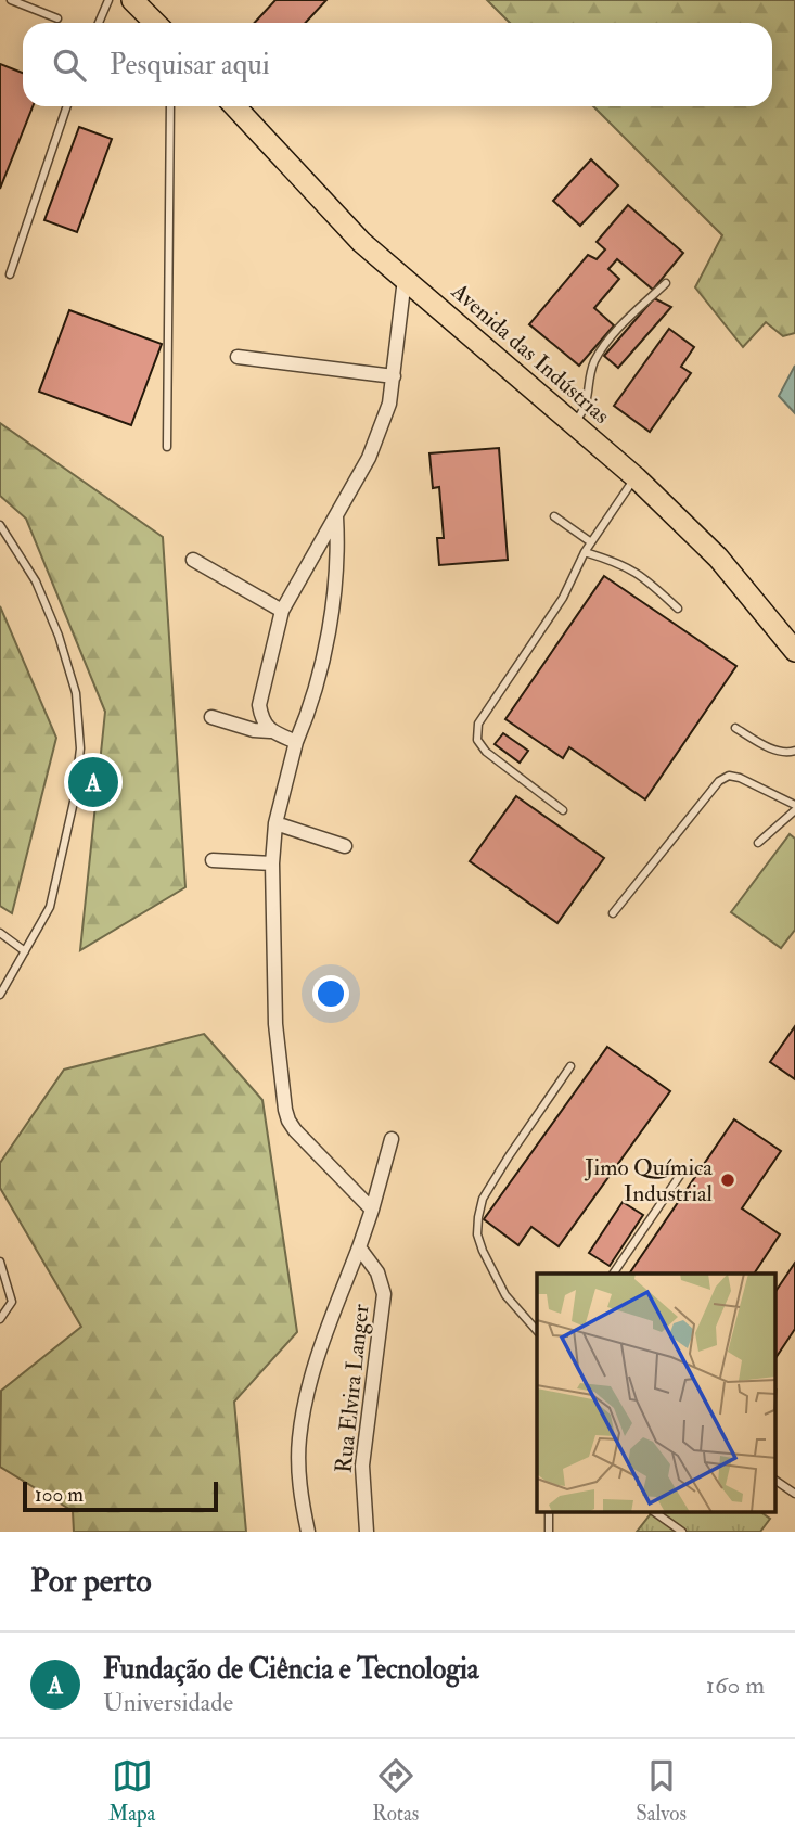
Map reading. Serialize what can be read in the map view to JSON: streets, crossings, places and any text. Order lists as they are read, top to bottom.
{
  "streets": {
    "main road": ["Avenida das Indústrias"],
    "street": ["Rua Elvira Langer"]
  },
  "places": ["Jimo Química Industrial"],
  "scale_bar": "100 m",
  "page": {
    "search": "Pesquisar aqui",
    "pins": "A",
    "scale": "100 m",
    "heading": "Por perto",
    "list": [
      {
        "mark": "A",
        "name": "Fundação de Ciência e Tecnologia",
        "note": "Universidade",
        "value": "160 m"
      }
    ],
    "nav": ["Mapa", "Rotas", "Salvos"]
  }
}
